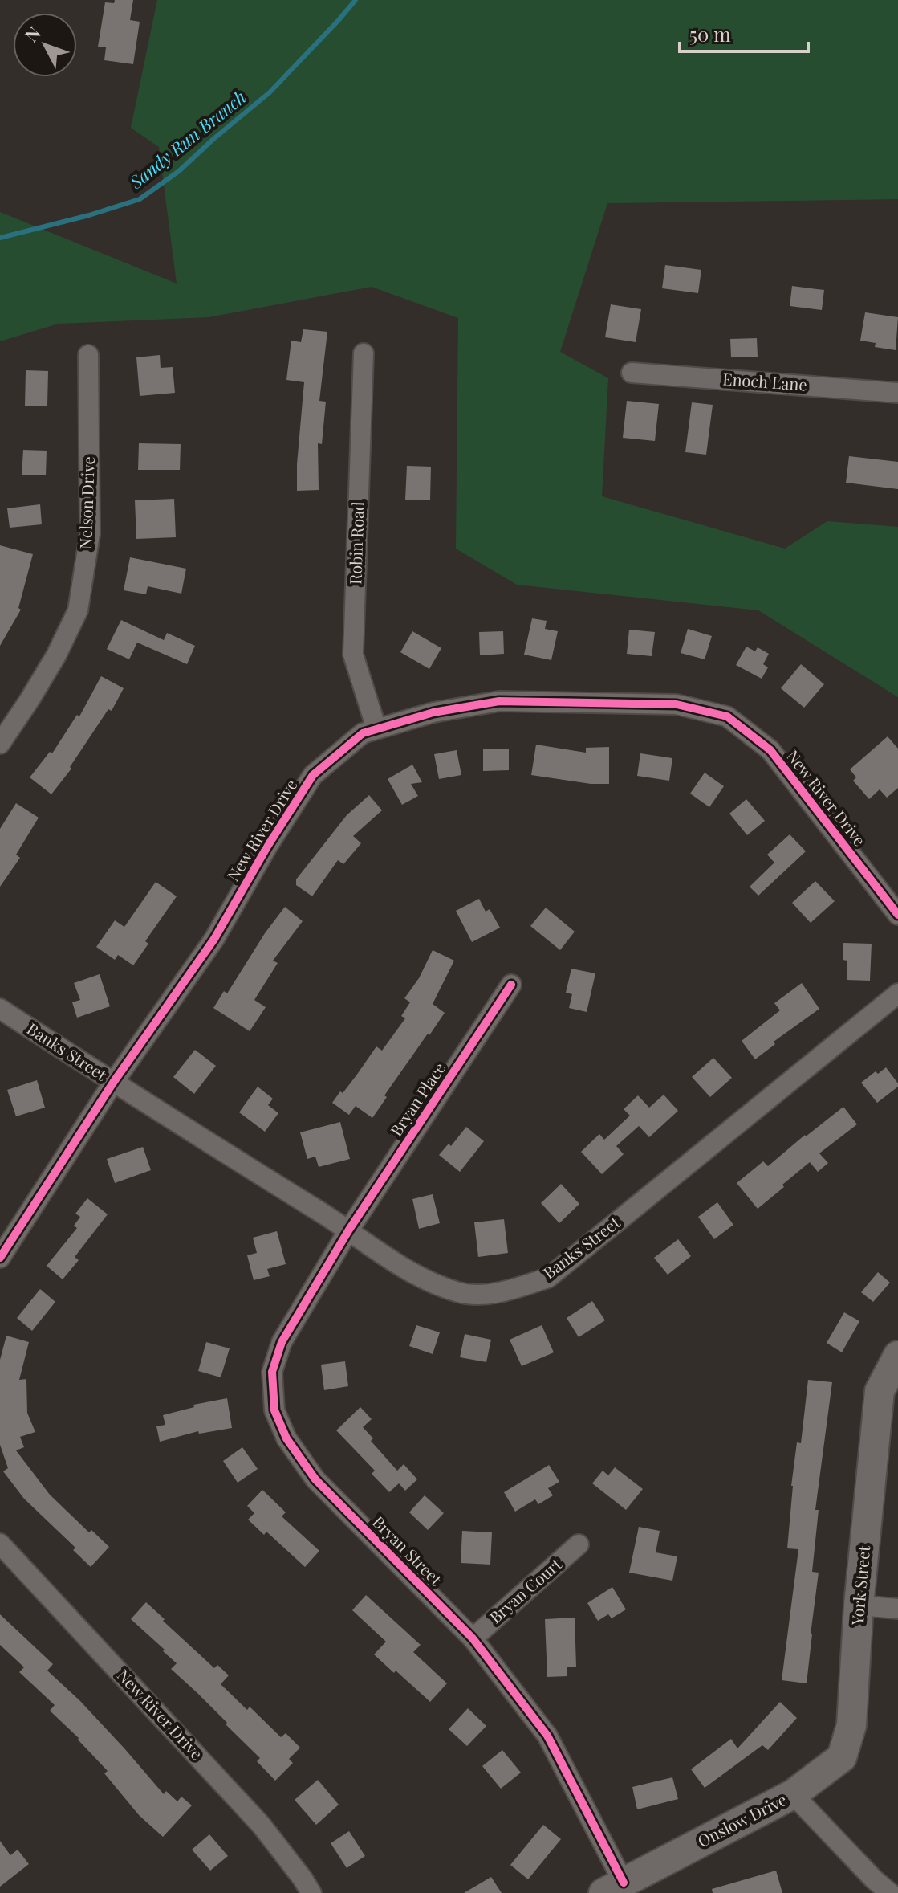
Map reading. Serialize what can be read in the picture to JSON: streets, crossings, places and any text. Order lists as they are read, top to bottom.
{
  "streets": {
    "street": [
      "Enoch Lane",
      "Nelson Drive",
      "Robin Road",
      "New River Drive",
      "Banks Street",
      "Bryan Place",
      "Bryan Street",
      "York Street",
      "Bryan Court",
      "Onslow Drive"
    ]
  },
  "crossings": [
    ["Robin Road", "New River Drive"],
    ["New River Drive", "Banks Street"],
    ["Banks Street", "Bryan Place"],
    ["Banks Street", "Bryan Street"],
    ["Bryan Place", "Bryan Street"],
    ["Bryan Street", "Bryan Court"],
    ["Bryan Street", "Onslow Drive"],
    ["York Street", "Onslow Drive"]
  ],
  "water": ["Sandy Run Branch"],
  "scale_bar": "50 m",
  "north": "top left"
}
